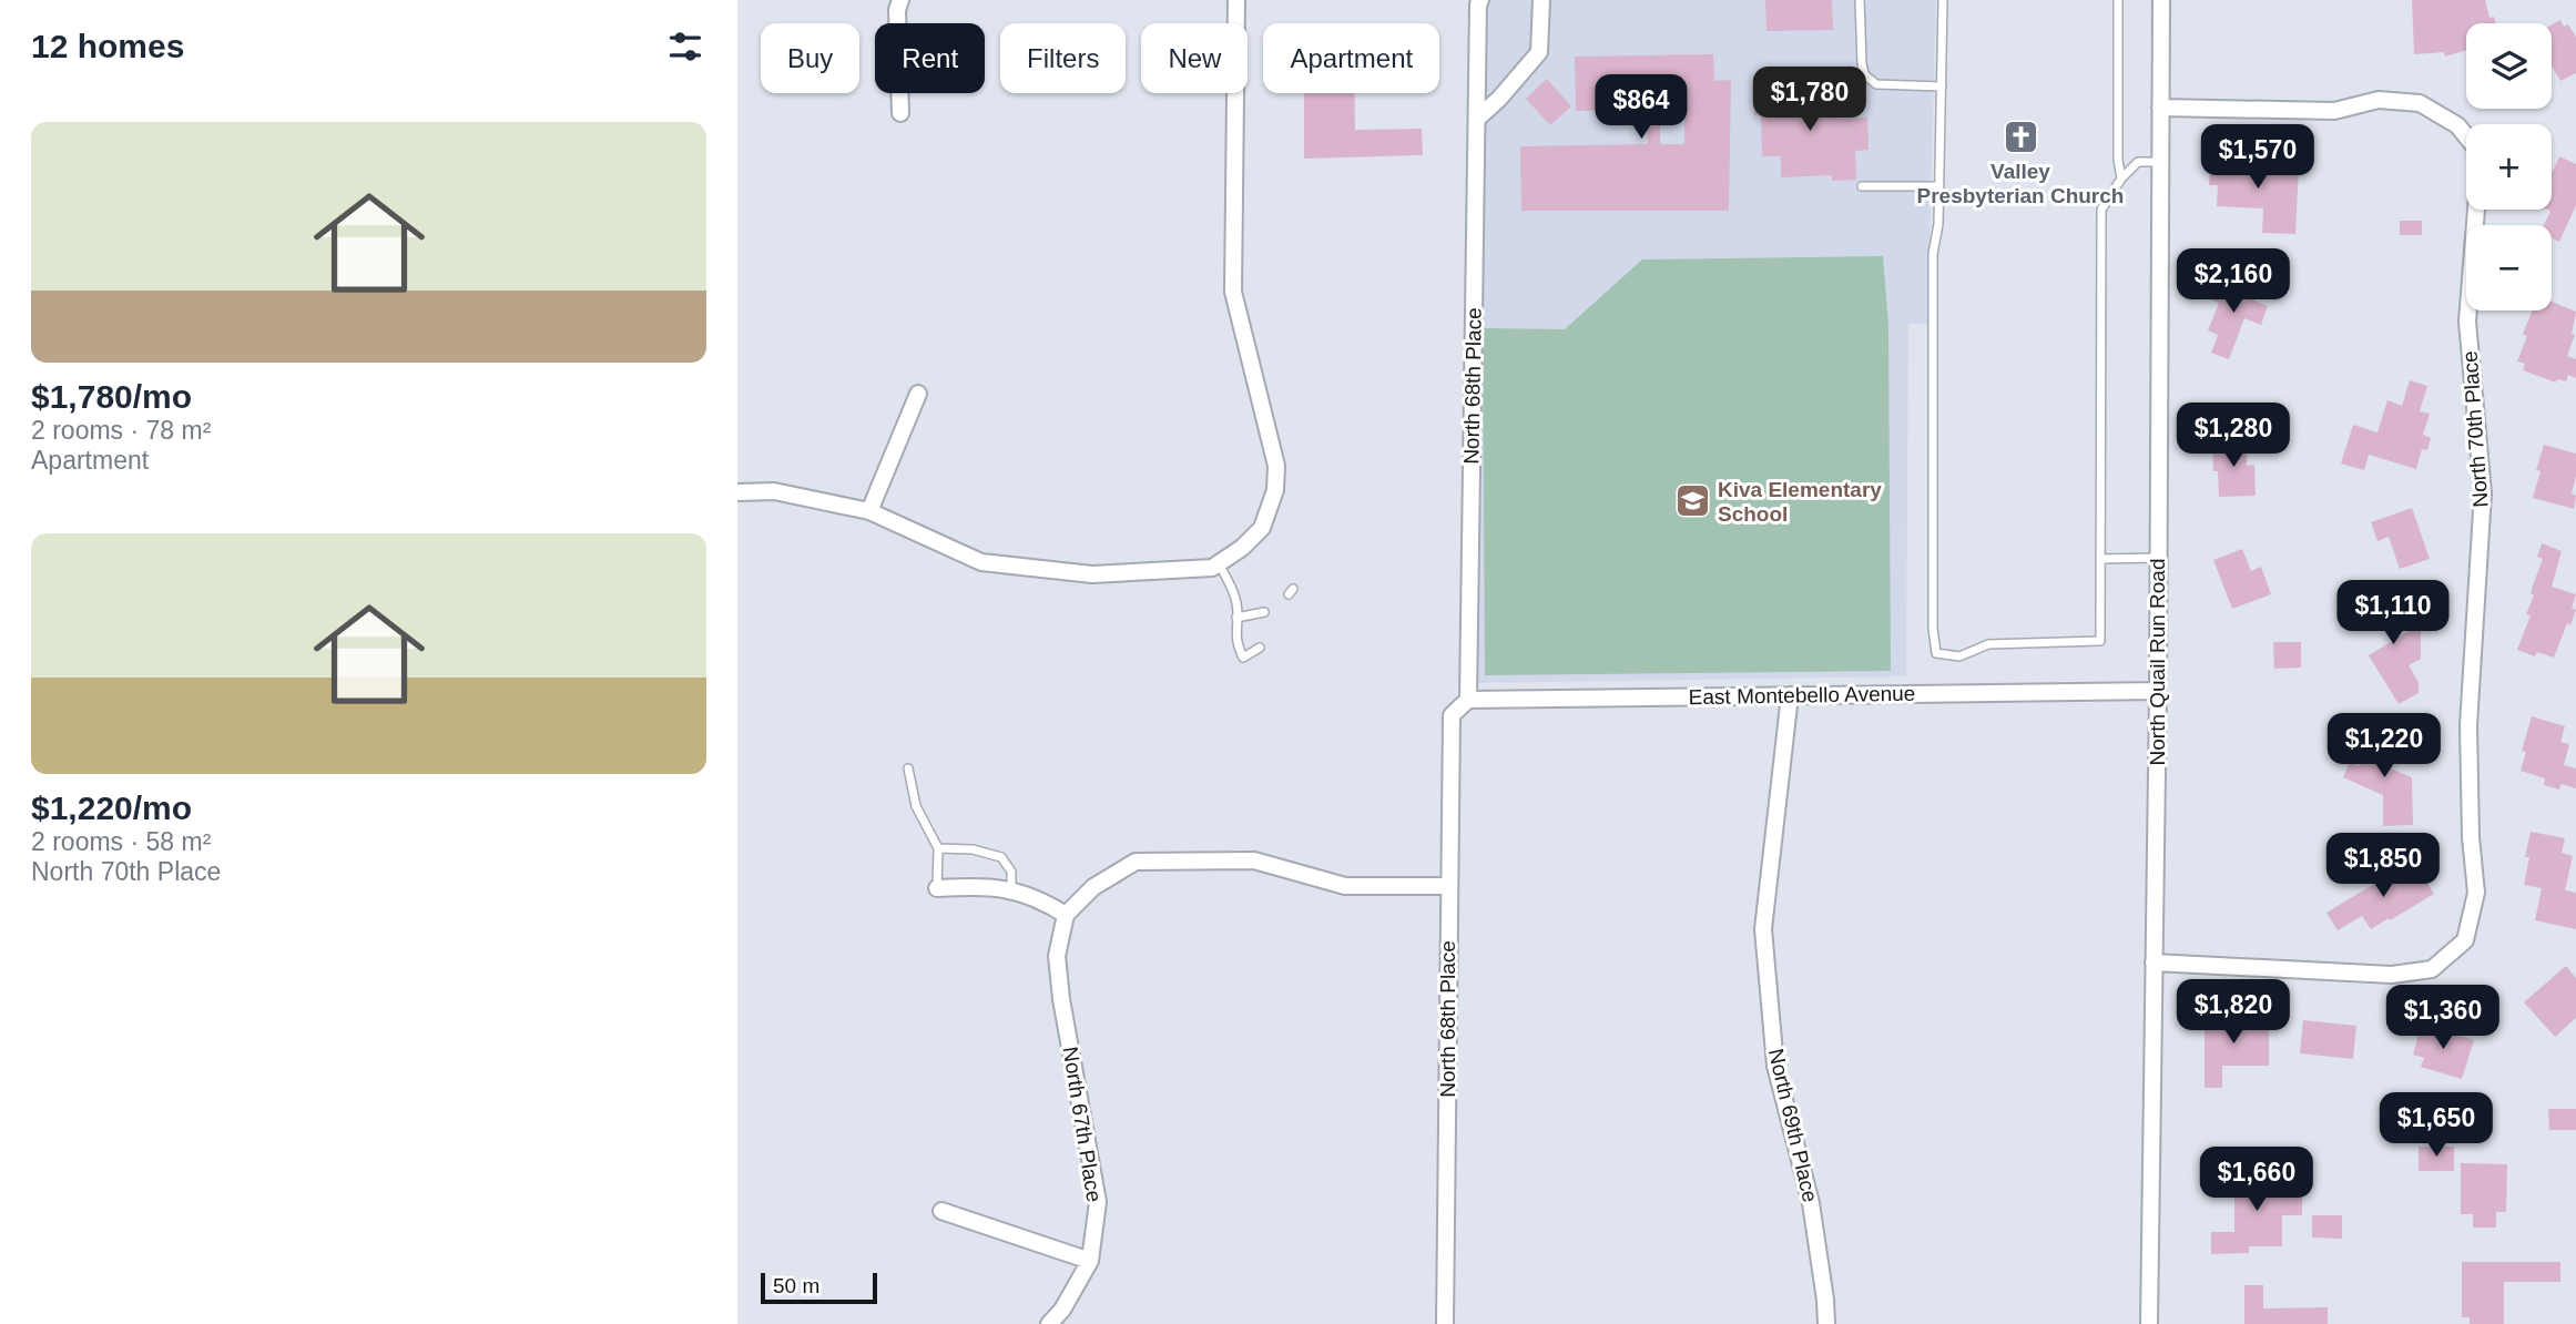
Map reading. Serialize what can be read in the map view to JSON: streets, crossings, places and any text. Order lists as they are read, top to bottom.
{
  "streets": {
    "street": [
      "North 68th Place",
      "North 70th Place",
      "North Quail Run Road",
      "East Montebello Avenue",
      "North 67th Place",
      "North 69th Place"
    ]
  },
  "crossings": [
    ["North 68th Place", "East Montebello Avenue"],
    ["North 70th Place", "North Quail Run Road"],
    ["North Quail Run Road", "East Montebello Avenue"],
    ["East Montebello Avenue", "North 69th Place"]
  ],
  "places": {
    "church": ["Valley Presbyterian Church"],
    "school or university": ["Kiva Elementary School"]
  },
  "scale_bar": "50 m",
  "page": {
    "heading": "12 homes",
    "map_buttons": ["+", "−"],
    "chip": [
      "Buy",
      "Rent",
      "Filters",
      "New",
      "Apartment"
    ],
    "price": [
      "$1,780",
      "$864",
      "$1,570",
      "$2,160",
      "$1,280",
      "$1,110",
      "$1,220",
      "$1,850",
      "$1,820",
      "$1,360",
      "$1,650",
      "$1,660"
    ],
    "list": [
      {
        "name": "$1,780/mo",
        "note": "2 rooms · 78 m² · Apartment"
      },
      {
        "name": "$1,220/mo",
        "note": "2 rooms · 58 m² · North 70th Place"
      }
    ],
    "scale": "50 m"
  }
}
